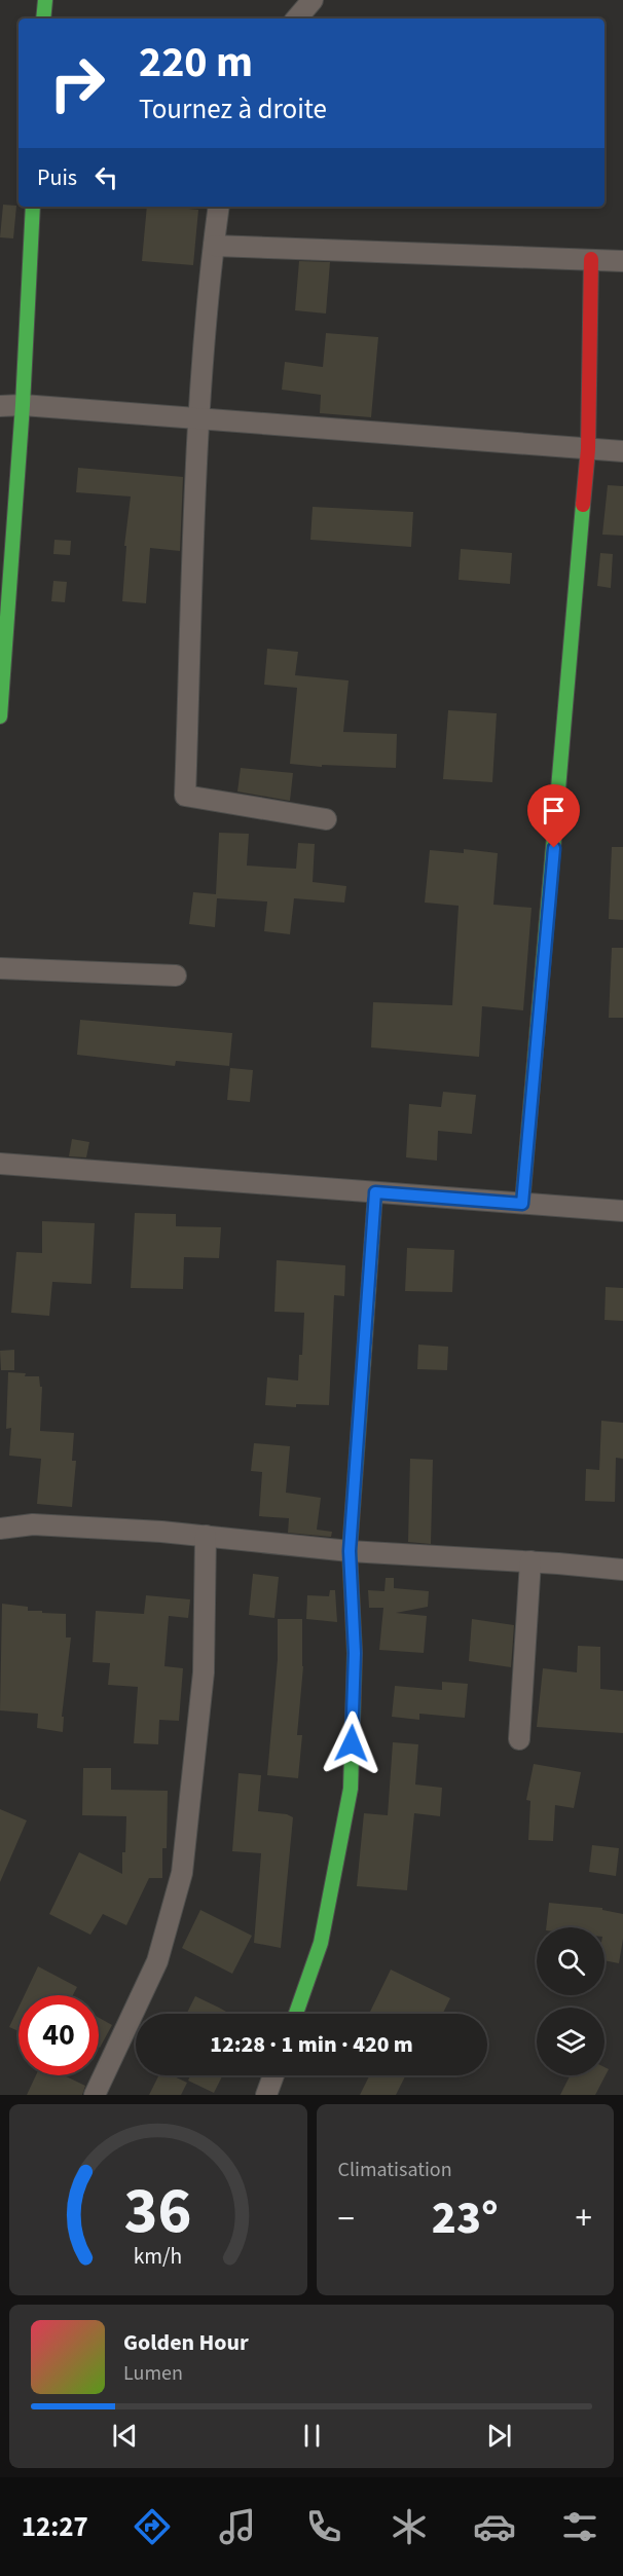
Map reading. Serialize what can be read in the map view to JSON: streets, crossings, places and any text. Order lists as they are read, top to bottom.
{
  "page": {
    "turn": ["220 m", "Tournez à droite"],
    "then": "Puis",
    "limit": "40",
    "trip": "12:28 · 1 min · 420 m",
    "tile": "Climatisation",
    "heat": ["−", "23°", "+"],
    "song": ["Golden Hour", "Lumen"],
    "tabs": "12:27",
    "gauge": ["36", "km/h"]
  }
}
